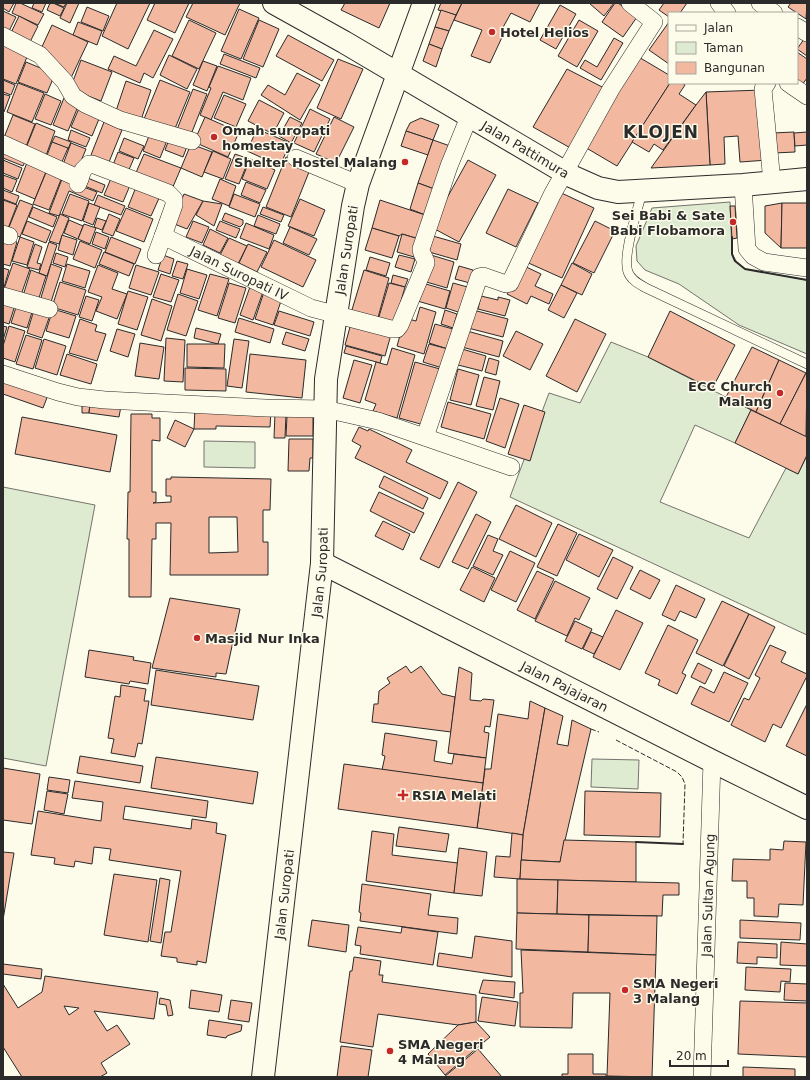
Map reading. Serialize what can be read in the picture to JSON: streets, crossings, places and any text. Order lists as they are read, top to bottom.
{
  "streets": {
    "street": [
      "Jalan Pattimura",
      "Jalan Suropati",
      "Jalan Suropati IV",
      "Jalan Pajajaran",
      "Jalan Sultan Agung"
    ]
  },
  "crossings": [
    ["Jalan Pattimura", "Jalan Suropati"],
    ["Jalan Pattimura", "Jalan Suropati IV"],
    ["Jalan Suropati", "Jalan Suropati IV"],
    ["Jalan Suropati", "Jalan Pajajaran"],
    ["Jalan Pajajaran", "Jalan Sultan Agung"]
  ],
  "districts": ["KLOJEN"],
  "places": {
    "other": [
      "Hotel Helios",
      "Omah suropati homestay",
      "Shelter Hostel Malang",
      "Sei Babi & Sate Babi Flobamora",
      "ECC Church Malang",
      "Masjid Nur Inka",
      "SMA Negeri 3 Malang",
      "SMA Negeri 4 Malang"
    ],
    "health": ["RSIA Melati"]
  },
  "legend": ["Jalan", "Taman", "Bangunan"],
  "scale_bar": "20 m"
}
